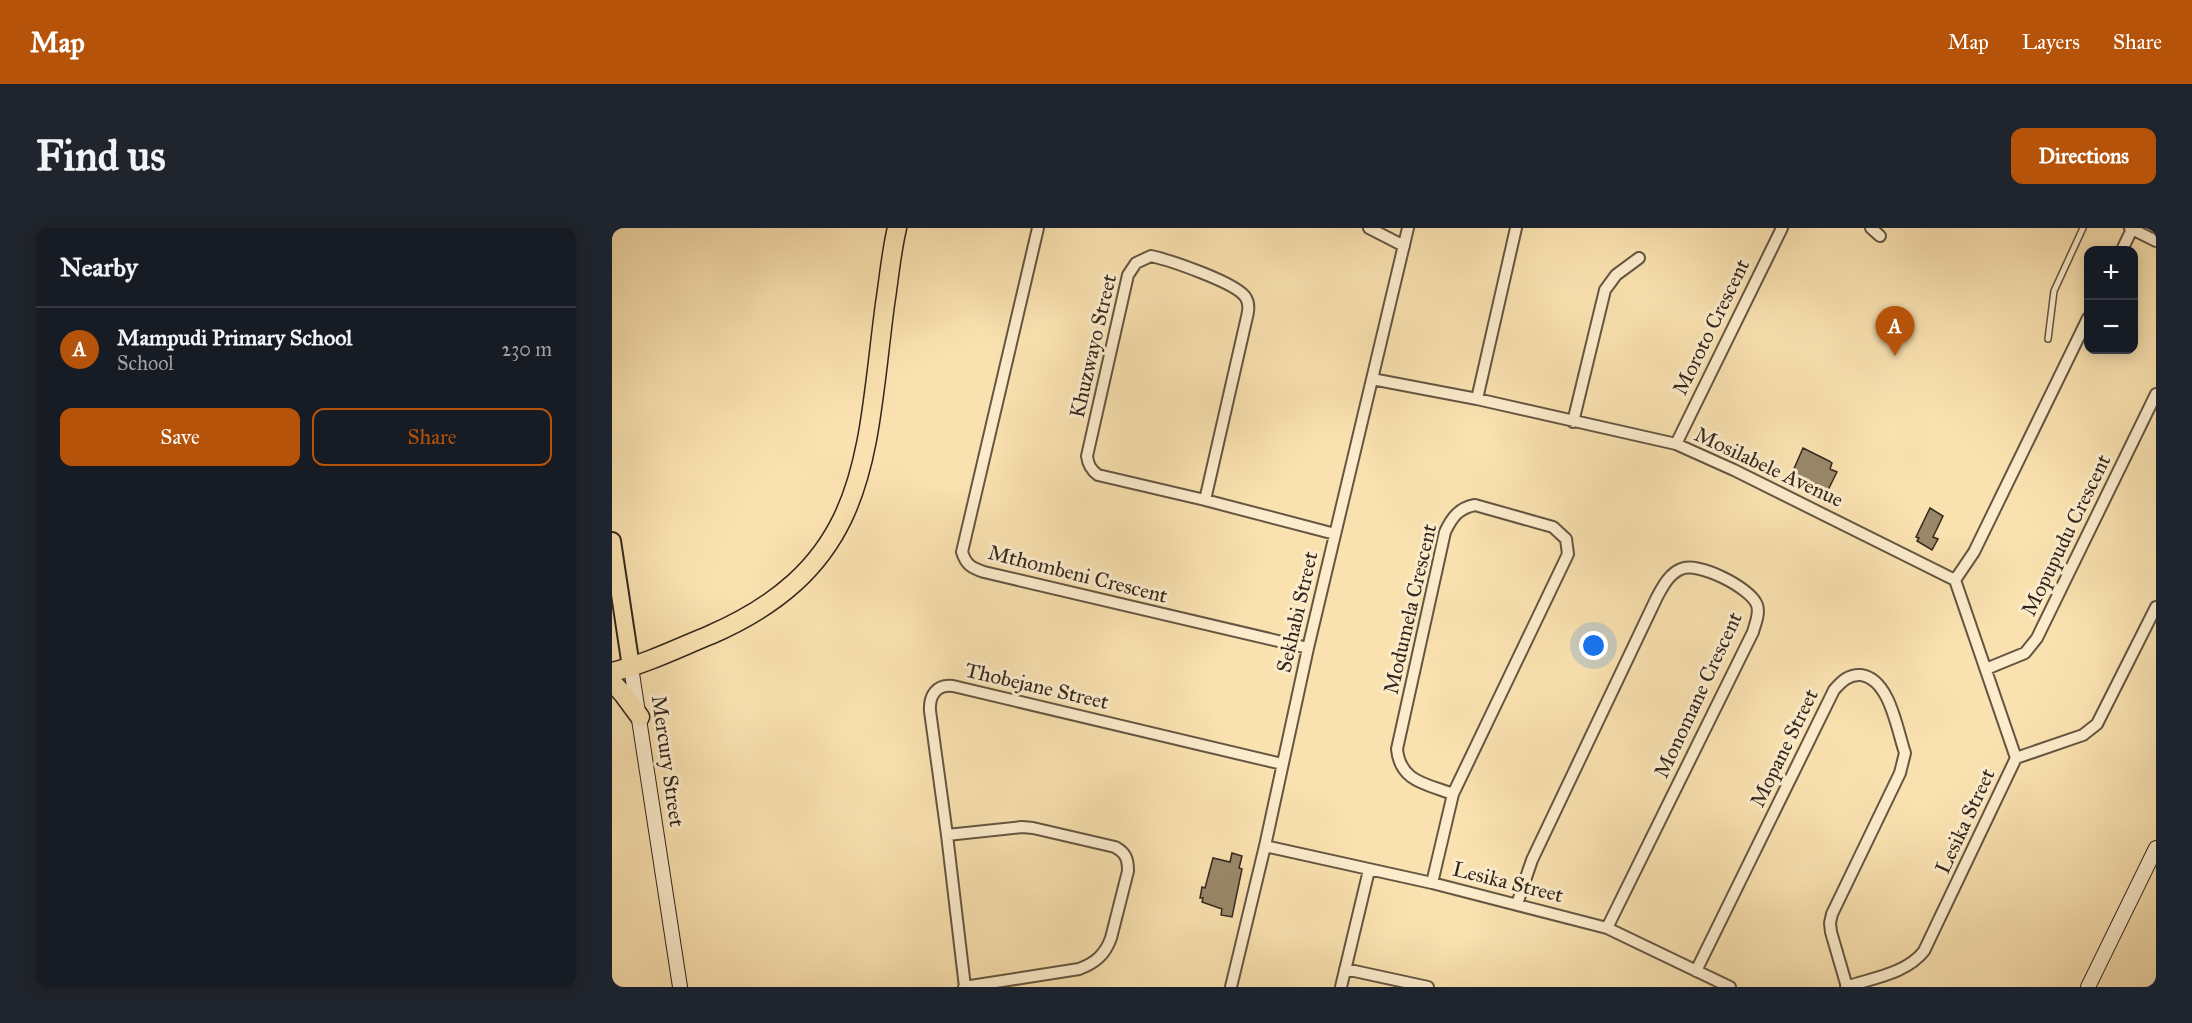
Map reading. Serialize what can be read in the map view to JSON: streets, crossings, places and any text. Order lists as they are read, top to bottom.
{
  "streets": {
    "main road": ["Mercury Street"],
    "street": [
      "Moroto Crescent",
      "Khuzwayo Street",
      "Mosilabele Avenue",
      "Mopupudu Crescent",
      "Mthombeni Crescent",
      "Modumela Crescent",
      "Sekhabi Street",
      "Thobejane Street",
      "Monomane Crescent",
      "Mopane Street",
      "Lesika Street"
    ]
  },
  "crossings": [
    ["Moroto Crescent", "Mosilabele Avenue"],
    ["Khuzwayo Street", "Sekhabi Street"],
    ["Mosilabele Avenue", "Sekhabi Street"],
    ["Mthombeni Crescent", "Sekhabi Street"],
    ["Modumela Crescent", "Lesika Street"],
    ["Sekhabi Street", "Thobejane Street"],
    ["Sekhabi Street", "Lesika Street"],
    ["Monomane Crescent", "Lesika Street"],
    ["Mopane Street", "Lesika Street"]
  ],
  "page": {
    "header": "Map",
    "nav": ["Map", "Layers", "Share"],
    "buttons": [
      "Directions",
      ["Save", "Share"]
    ],
    "title": "Find us",
    "heading": "Nearby",
    "map_buttons": ["+", "−"],
    "list": [
      {
        "mark": "A",
        "name": "Mampudi Primary School",
        "note": "School",
        "value": "230 m"
      }
    ],
    "pins": "A"
  }
}
